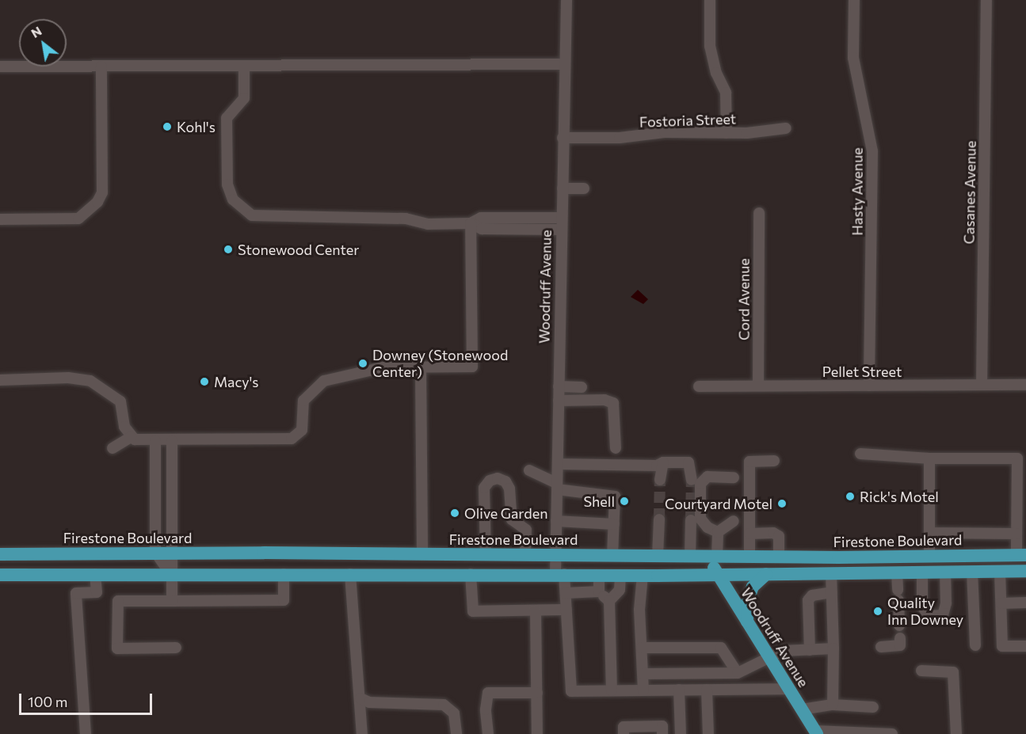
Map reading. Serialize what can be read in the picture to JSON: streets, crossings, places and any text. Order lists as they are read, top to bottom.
{
  "streets": {
    "main road": ["Woodruff Avenue", "Firestone Boulevard"],
    "street": [
      "Fostoria Street",
      "Hasty Avenue",
      "Casanes Avenue",
      "Cord Avenue",
      "Pellet Street"
    ]
  },
  "crossings": [
    ["Fostoria Street", "Woodruff Avenue"],
    ["Hasty Avenue", "Pellet Street"],
    ["Casanes Avenue", "Pellet Street"],
    ["Woodruff Avenue", "Firestone Boulevard"],
    ["Cord Avenue", "Pellet Street"]
  ],
  "places": [
    "Kohl's",
    "Stonewood Center",
    "Downey (Stonewood Center)",
    "Macy's",
    "Rick's Motel",
    "Shell",
    "Courtyard Motel",
    "Olive Garden",
    "Quality Inn Downey"
  ],
  "scale_bar": "100 m",
  "north": "top left"
}
